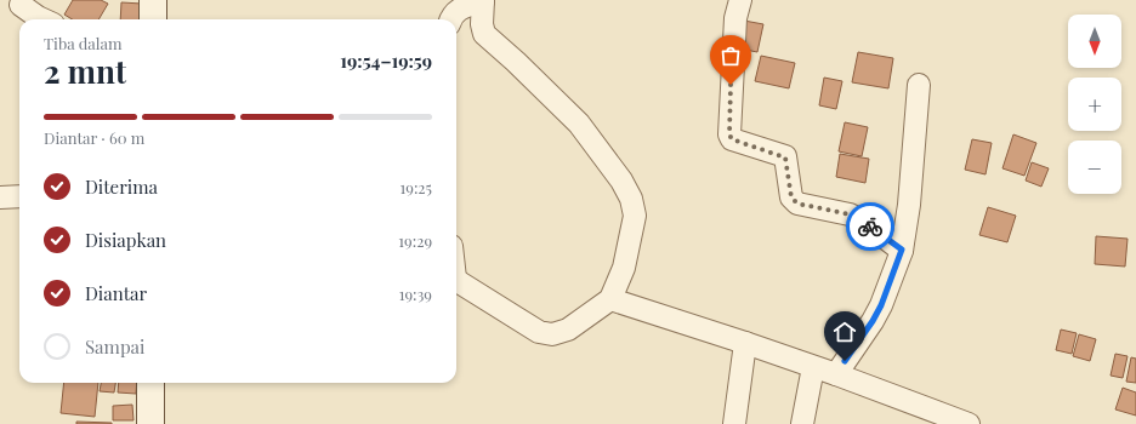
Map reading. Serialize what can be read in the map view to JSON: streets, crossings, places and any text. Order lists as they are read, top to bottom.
{
  "north": "bottom",
  "page": {
    "map_buttons": ["+", "−"],
    "heading": ["2 mnt", "Tiba dalam", "19:54–19:59"],
    "bar": "Diantar · 60 m",
    "list": [
      ["Diterima", "19:25"],
      ["Disiapkan", "19:29"],
      ["Diantar", "19:39"],
      "Sampai"
    ]
  }
}
